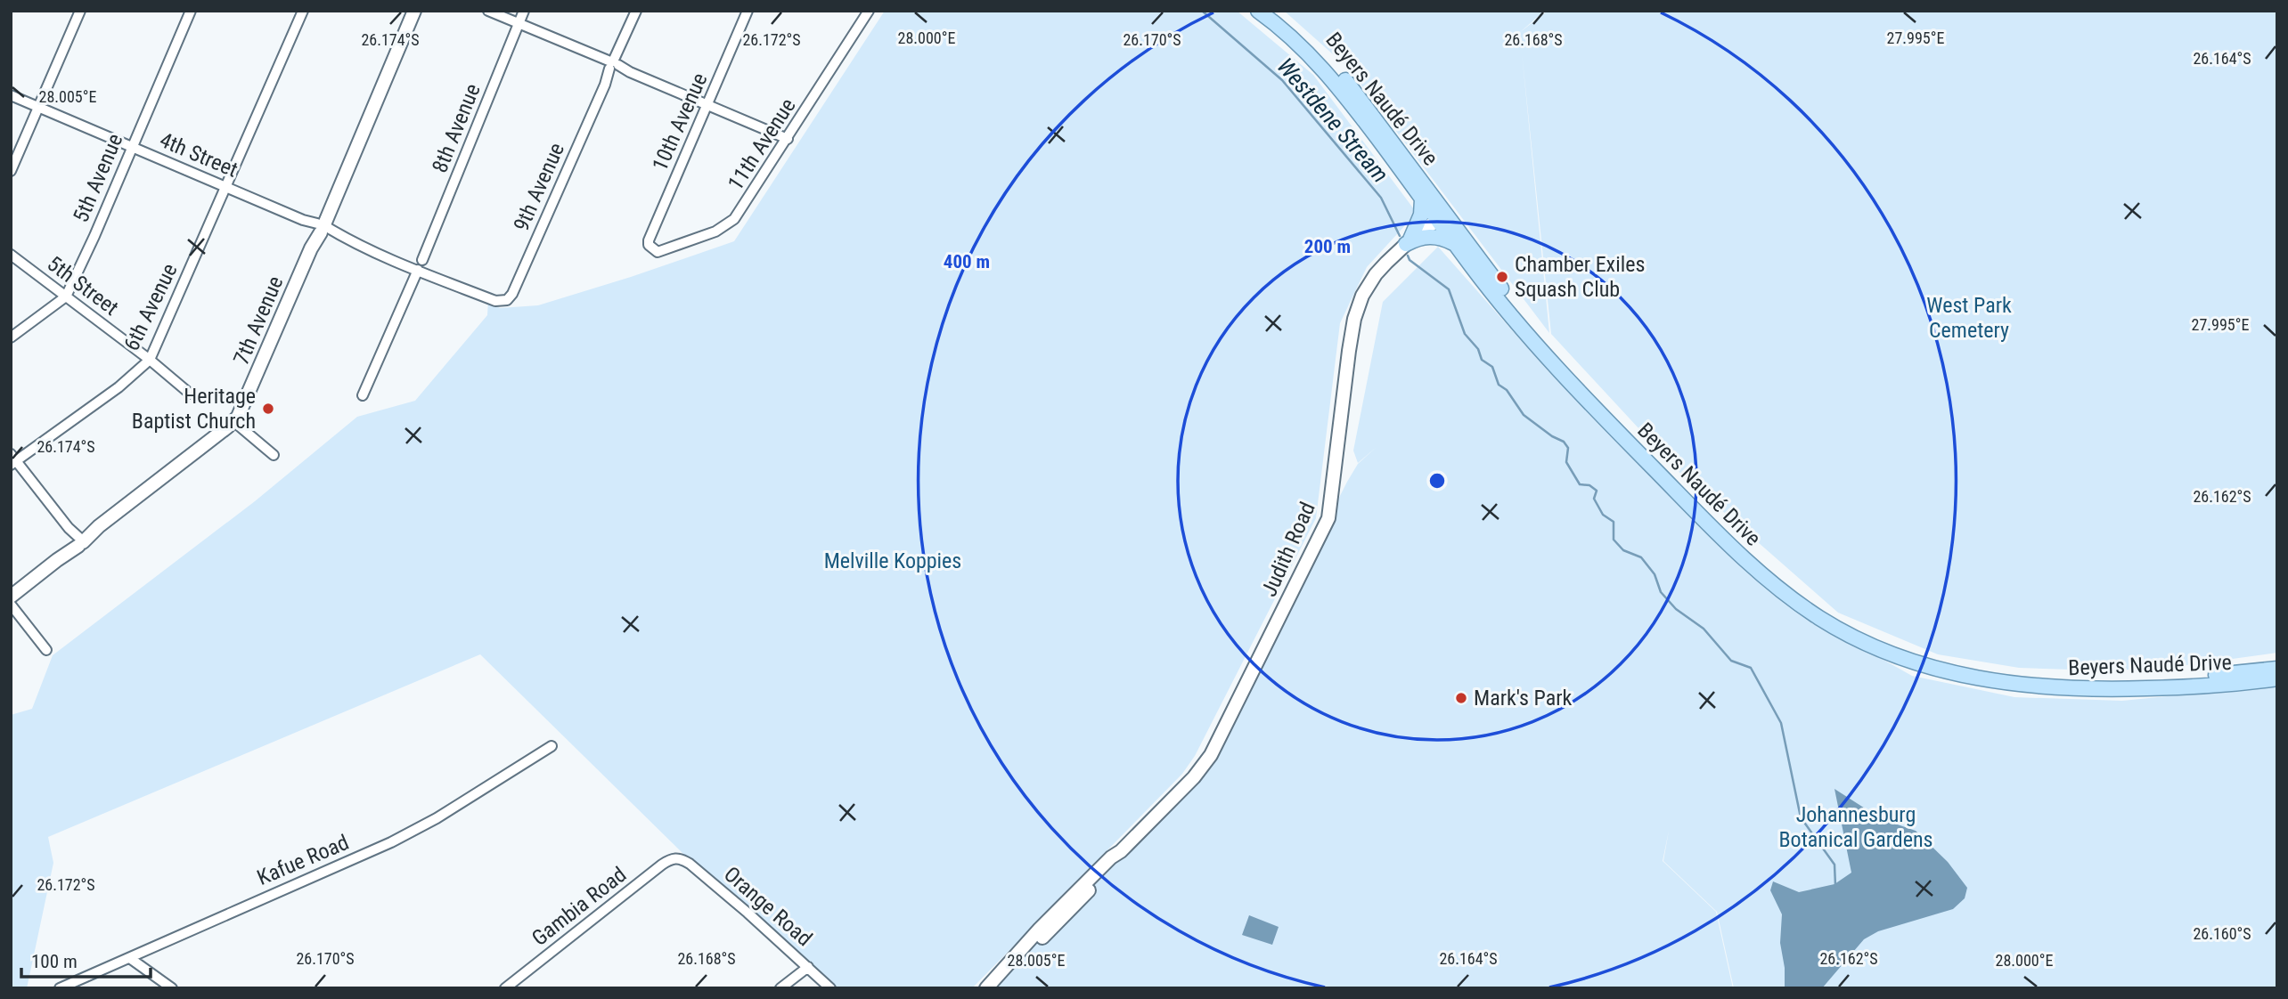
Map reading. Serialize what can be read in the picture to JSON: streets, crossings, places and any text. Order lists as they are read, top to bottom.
{
  "streets": {
    "main road": ["Beyers Naudé Drive"],
    "street": [
      "10th Avenue",
      "8th Avenue",
      "11th Avenue",
      "4th Street",
      "5th Avenue",
      "9th Avenue",
      "5th Street",
      "6th Avenue",
      "7th Avenue",
      "Judith Road",
      "Kafue Road",
      "Gambia Road",
      "Orange Road"
    ]
  },
  "crossings": [
    ["Beyers Naudé Drive", "Judith Road"],
    ["10th Avenue", "11th Avenue"],
    ["4th Street", "5th Avenue"],
    ["4th Street", "9th Avenue"],
    ["4th Street", "6th Avenue"],
    ["4th Street", "7th Avenue"],
    ["5th Avenue", "5th Street"],
    ["5th Street", "6th Avenue"],
    ["Gambia Road", "Orange Road"]
  ],
  "water": ["Westdene Stream"],
  "parks": ["West Park Cemetery", "Melville Koppies", "Johannesburg Botanical Gardens"],
  "places": ["Chamber Exiles Squash Club", "Heritage Baptist Church", "Mark's Park"],
  "scale_bar": "100 m",
  "coordinates": [
    "28.000°E",
    "27.995°E",
    "26.174°S",
    "26.172°S",
    "26.170°S",
    "26.168°S",
    "26.164°S",
    "28.005°E",
    "26.162°S",
    "26.160°S"
  ],
  "rings": ["200 m", "400 m"]
}
